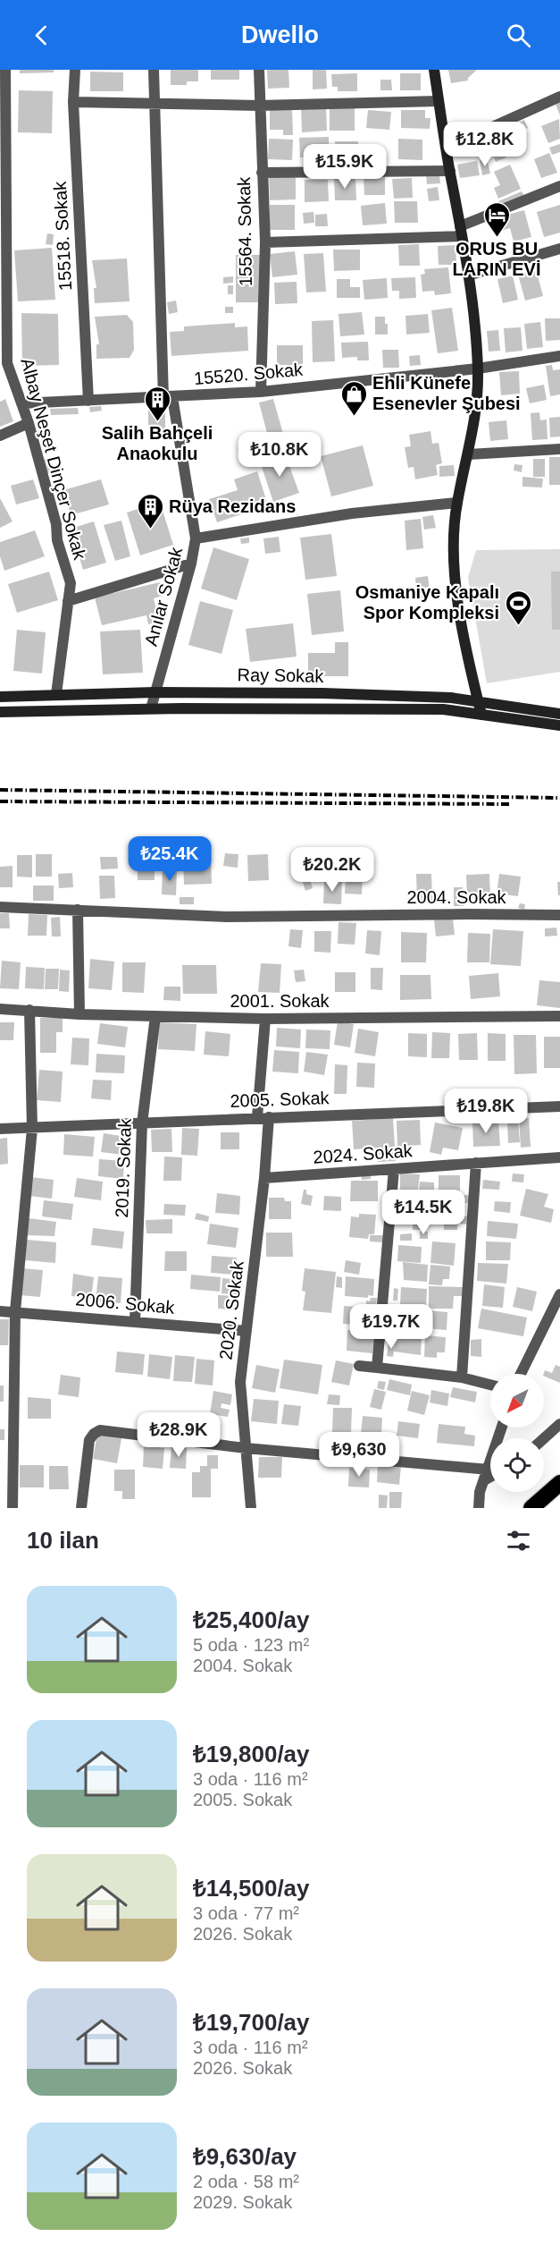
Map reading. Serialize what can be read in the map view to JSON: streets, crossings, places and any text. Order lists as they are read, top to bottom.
{
  "streets": {
    "street": [
      "15564. Sokak",
      "15518. Sokak",
      "15520. Sokak",
      "Albay Neşet Dinçer Sokak",
      "Anılar Sokak",
      "Ray Sokak",
      "2004. Sokak",
      "2001. Sokak",
      "2005. Sokak",
      "2024. Sokak",
      "2019. Sokak",
      "2006. Sokak",
      "2020. Sokak"
    ]
  },
  "crossings": [
    ["15564. Sokak", "15520. Sokak"],
    ["15518. Sokak", "15520. Sokak"],
    ["15520. Sokak", "Albay Neşet Dinçer Sokak"],
    ["15520. Sokak", "Anılar Sokak"],
    ["Albay Neşet Dinçer Sokak", "Ray Sokak"],
    ["Anılar Sokak", "Ray Sokak"],
    ["2001. Sokak", "2019. Sokak"],
    ["2005. Sokak", "2019. Sokak"],
    ["2005. Sokak", "2020. Sokak"],
    ["2024. Sokak", "2020. Sokak"],
    ["2019. Sokak", "2006. Sokak"],
    ["2006. Sokak", "2020. Sokak"]
  ],
  "places": {
    "hotel": ["ORUS BU LARIN EVİ"],
    "shop": ["Ehli Künefe Esenevler Şubesi"],
    "building": ["Salih Bahçeli Anaokulu", "Rüya Rezidans"],
    "sports": ["Osmaniye Kapalı Spor Kompleksi"]
  },
  "north": "bottom left",
  "page": {
    "header": "Dwello",
    "price": [
      "₺12.8K",
      "₺15.9K",
      "₺10.8K",
      "₺25.4K",
      "₺20.2K",
      "₺19.8K",
      "₺14.5K",
      "₺19.7K",
      "₺28.9K",
      "₺9,630"
    ],
    "heading": "10 ilan",
    "list": [
      {
        "name": "₺25,400/ay",
        "note": "5 oda · 123 m² · 2004. Sokak"
      },
      {
        "name": "₺19,800/ay",
        "note": "3 oda · 116 m² · 2005. Sokak"
      },
      {
        "name": "₺14,500/ay",
        "note": "3 oda · 77 m² · 2026. Sokak"
      },
      {
        "name": "₺19,700/ay",
        "note": "3 oda · 116 m² · 2026. Sokak"
      },
      {
        "name": "₺9,630/ay",
        "note": "2 oda · 58 m² · 2029. Sokak"
      }
    ]
  }
}
